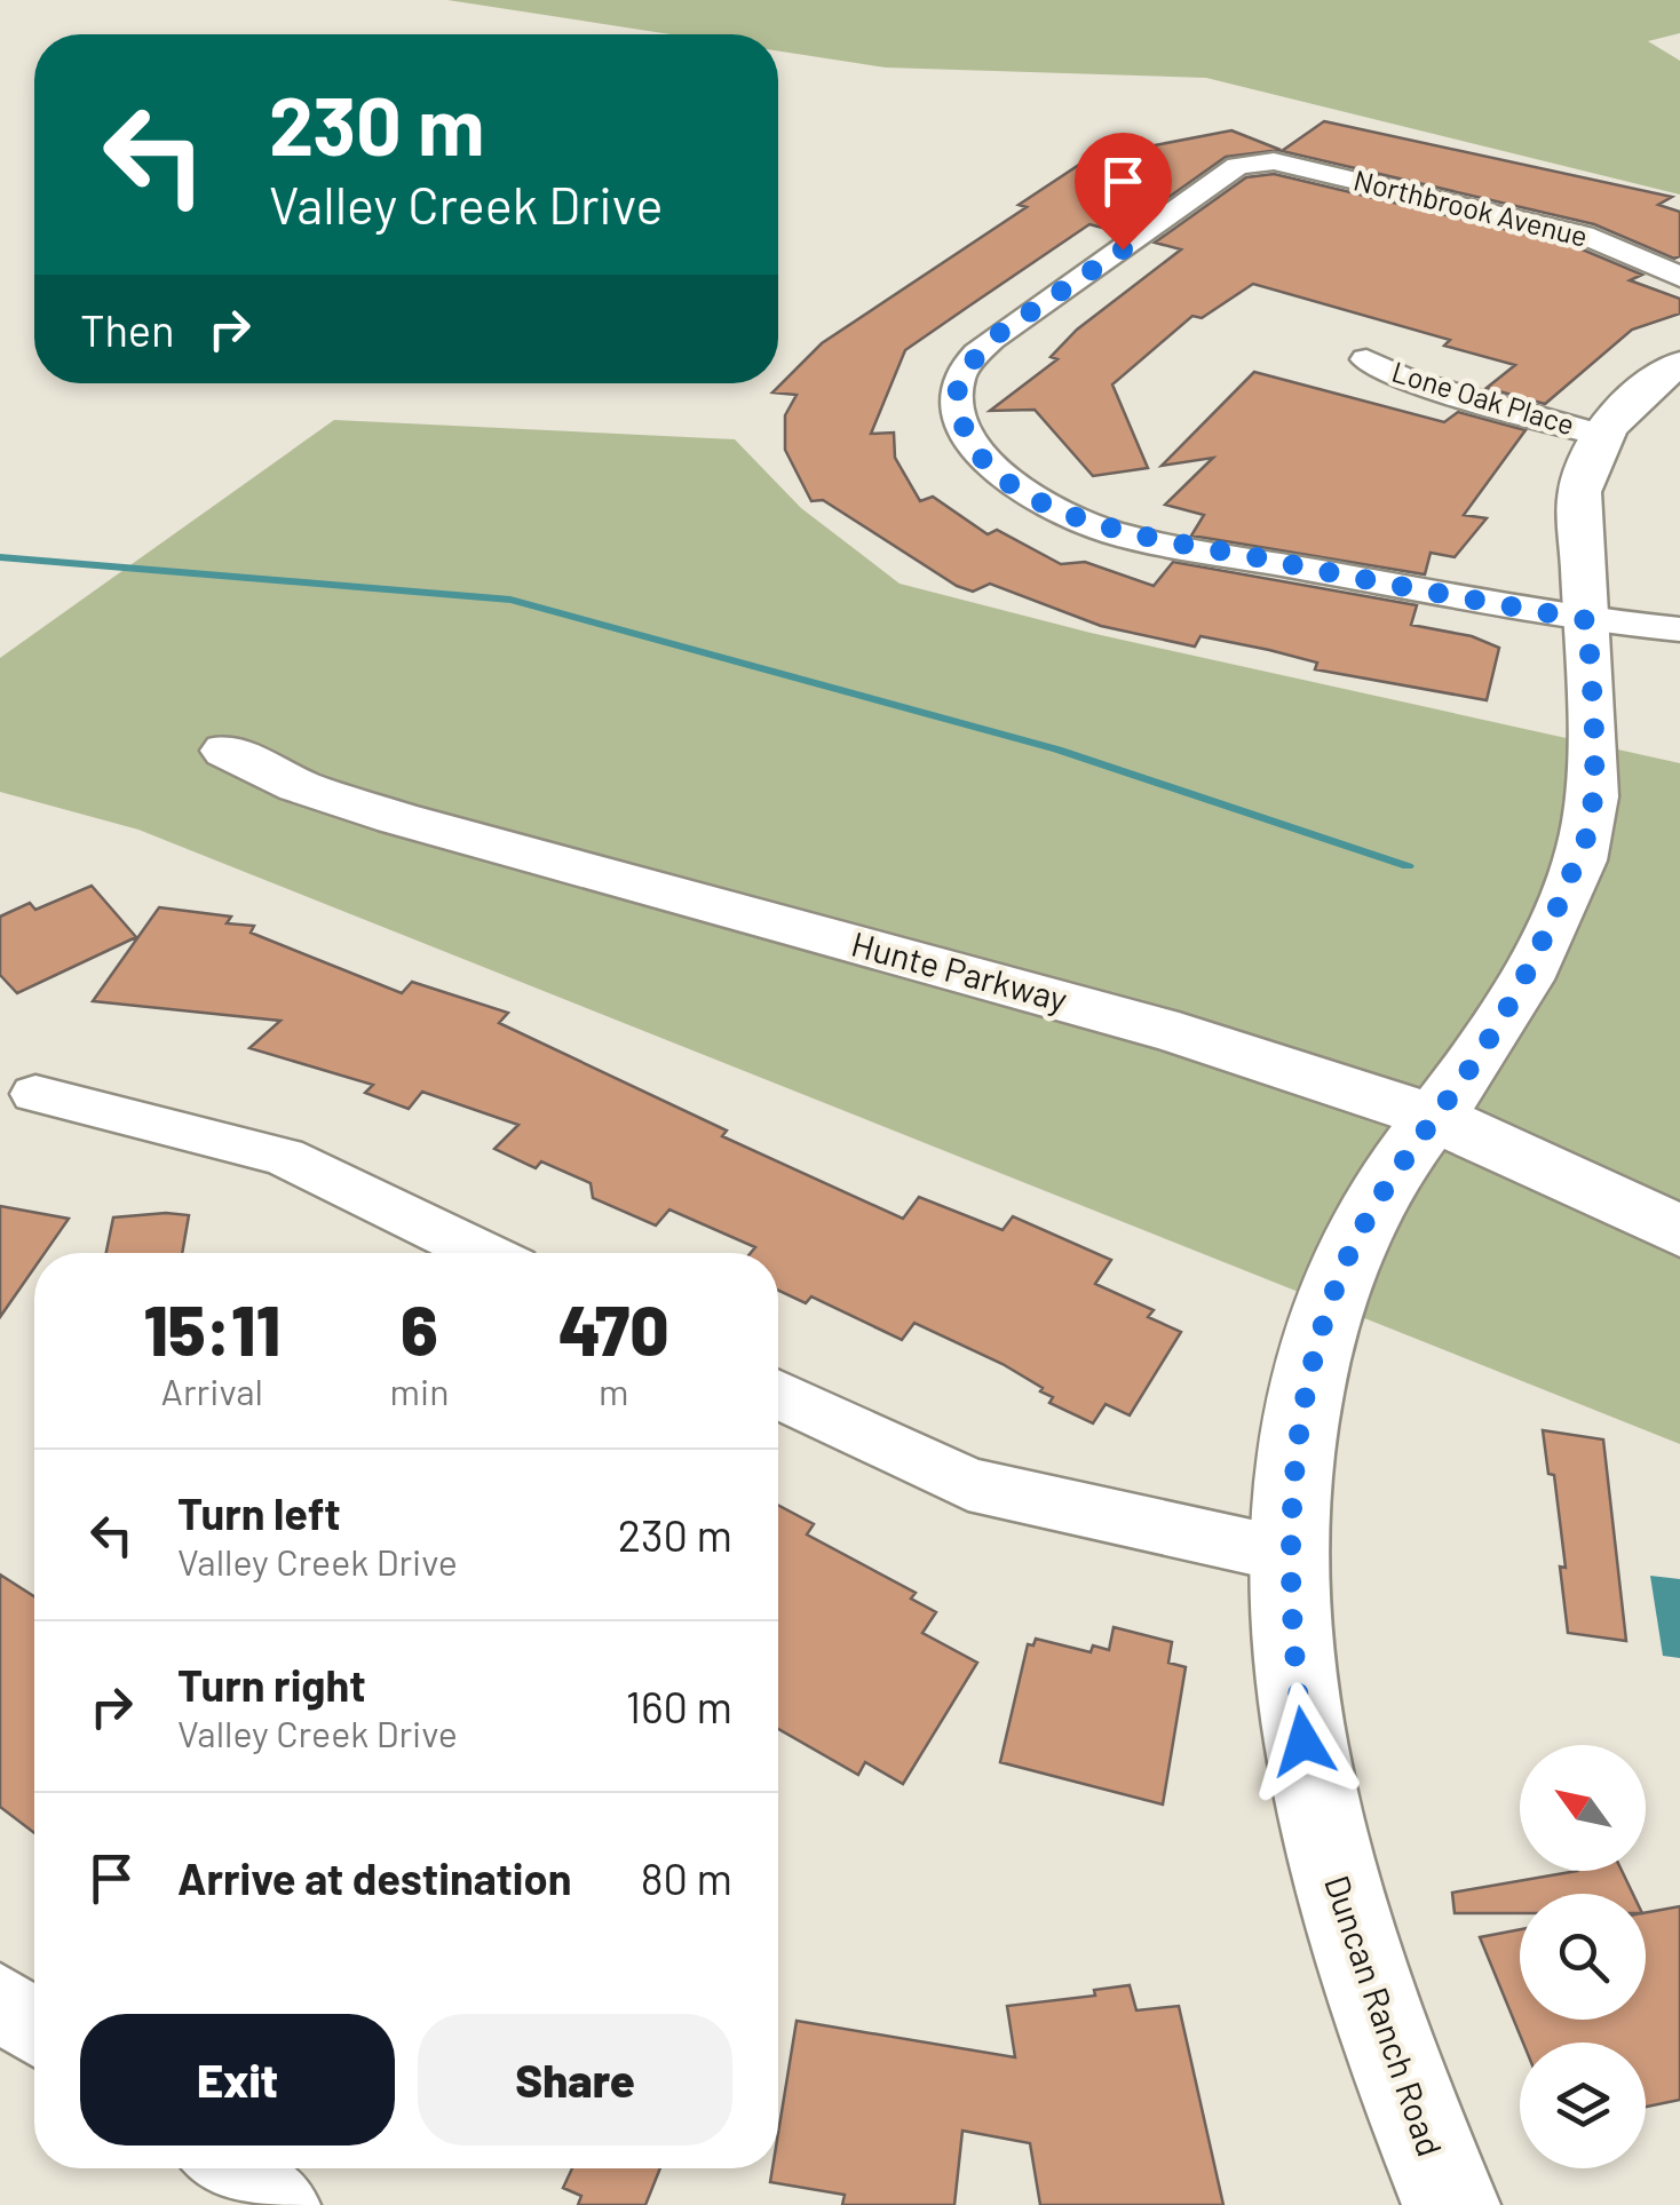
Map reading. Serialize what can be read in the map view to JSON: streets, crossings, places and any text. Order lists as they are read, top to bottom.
{
  "streets": {
    "street": [
      "Northbrook Avenue",
      "Lone Oak Place",
      "Hunte Parkway",
      "Duncan Ranch Road"
    ]
  },
  "crossings": [
    ["Northbrook Avenue", "Duncan Ranch Road"],
    ["Lone Oak Place", "Duncan Ranch Road"],
    ["Hunte Parkway", "Duncan Ranch Road"]
  ],
  "north": "top left",
  "page": {
    "turn": ["230 m", "Valley Creek Drive"],
    "then": "Then",
    "eta": [
      "15:11",
      "Arrival",
      "6",
      "min",
      "470",
      "m"
    ],
    "list": [
      {
        "name": "Turn left",
        "note": "Valley Creek Drive",
        "value": "230 m"
      },
      {
        "name": "Turn right",
        "note": "Valley Creek Drive",
        "value": "160 m"
      },
      {
        "name": "Arrive at destination",
        "value": "80 m"
      }
    ],
    "buttons": ["Exit", "Share"]
  }
}
